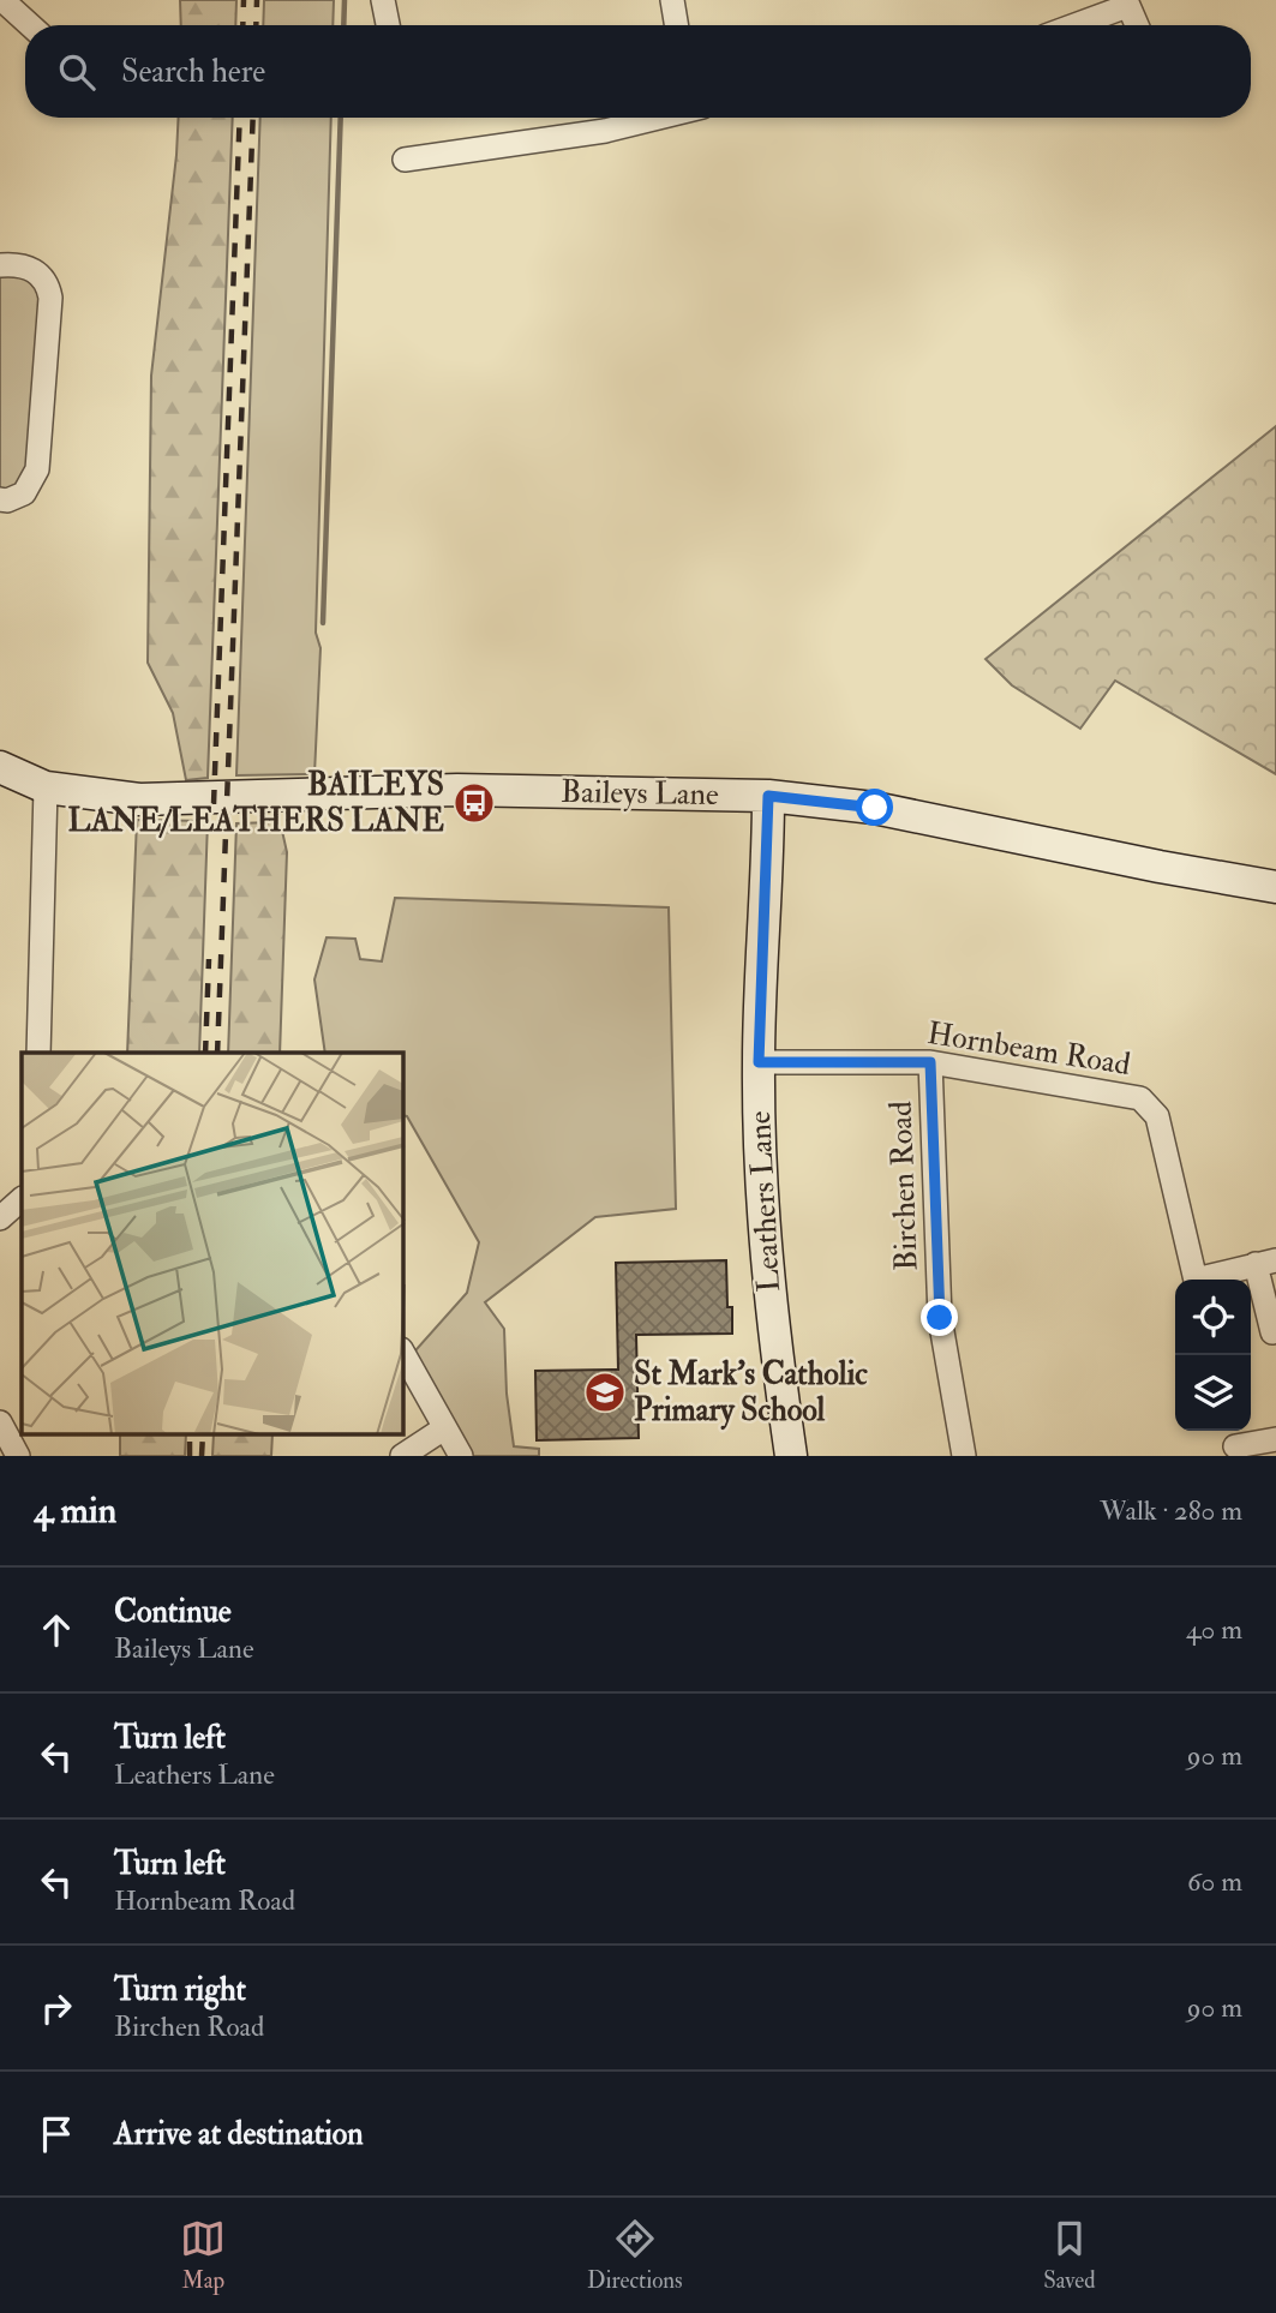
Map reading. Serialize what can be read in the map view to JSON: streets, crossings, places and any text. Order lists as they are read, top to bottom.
{
  "streets": {
    "street": [
      "Baileys Lane",
      "Hornbeam Road",
      "Birchen Road",
      "Leathers Lane"
    ]
  },
  "crossings": [
    ["Baileys Lane", "Leathers Lane"],
    ["Hornbeam Road", "Birchen Road"],
    ["Hornbeam Road", "Leathers Lane"]
  ],
  "places": {
    "bus stop": ["BAILEYS LANE/LEATHERS LANE"],
    "school or university": ["St Mark's Catholic Primary School"]
  },
  "page": {
    "search": "Search here",
    "heading": ["4 min", "Walk · 280 m"],
    "list": [
      ["Continue", "Baileys Lane", "40 m"],
      ["Turn left", "Leathers Lane", "90 m"],
      ["Turn left", "Hornbeam Road", "60 m"],
      ["Turn right", "Birchen Road", "90 m"],
      "Arrive at destination"
    ],
    "nav": ["Map", "Directions", "Saved"]
  }
}
